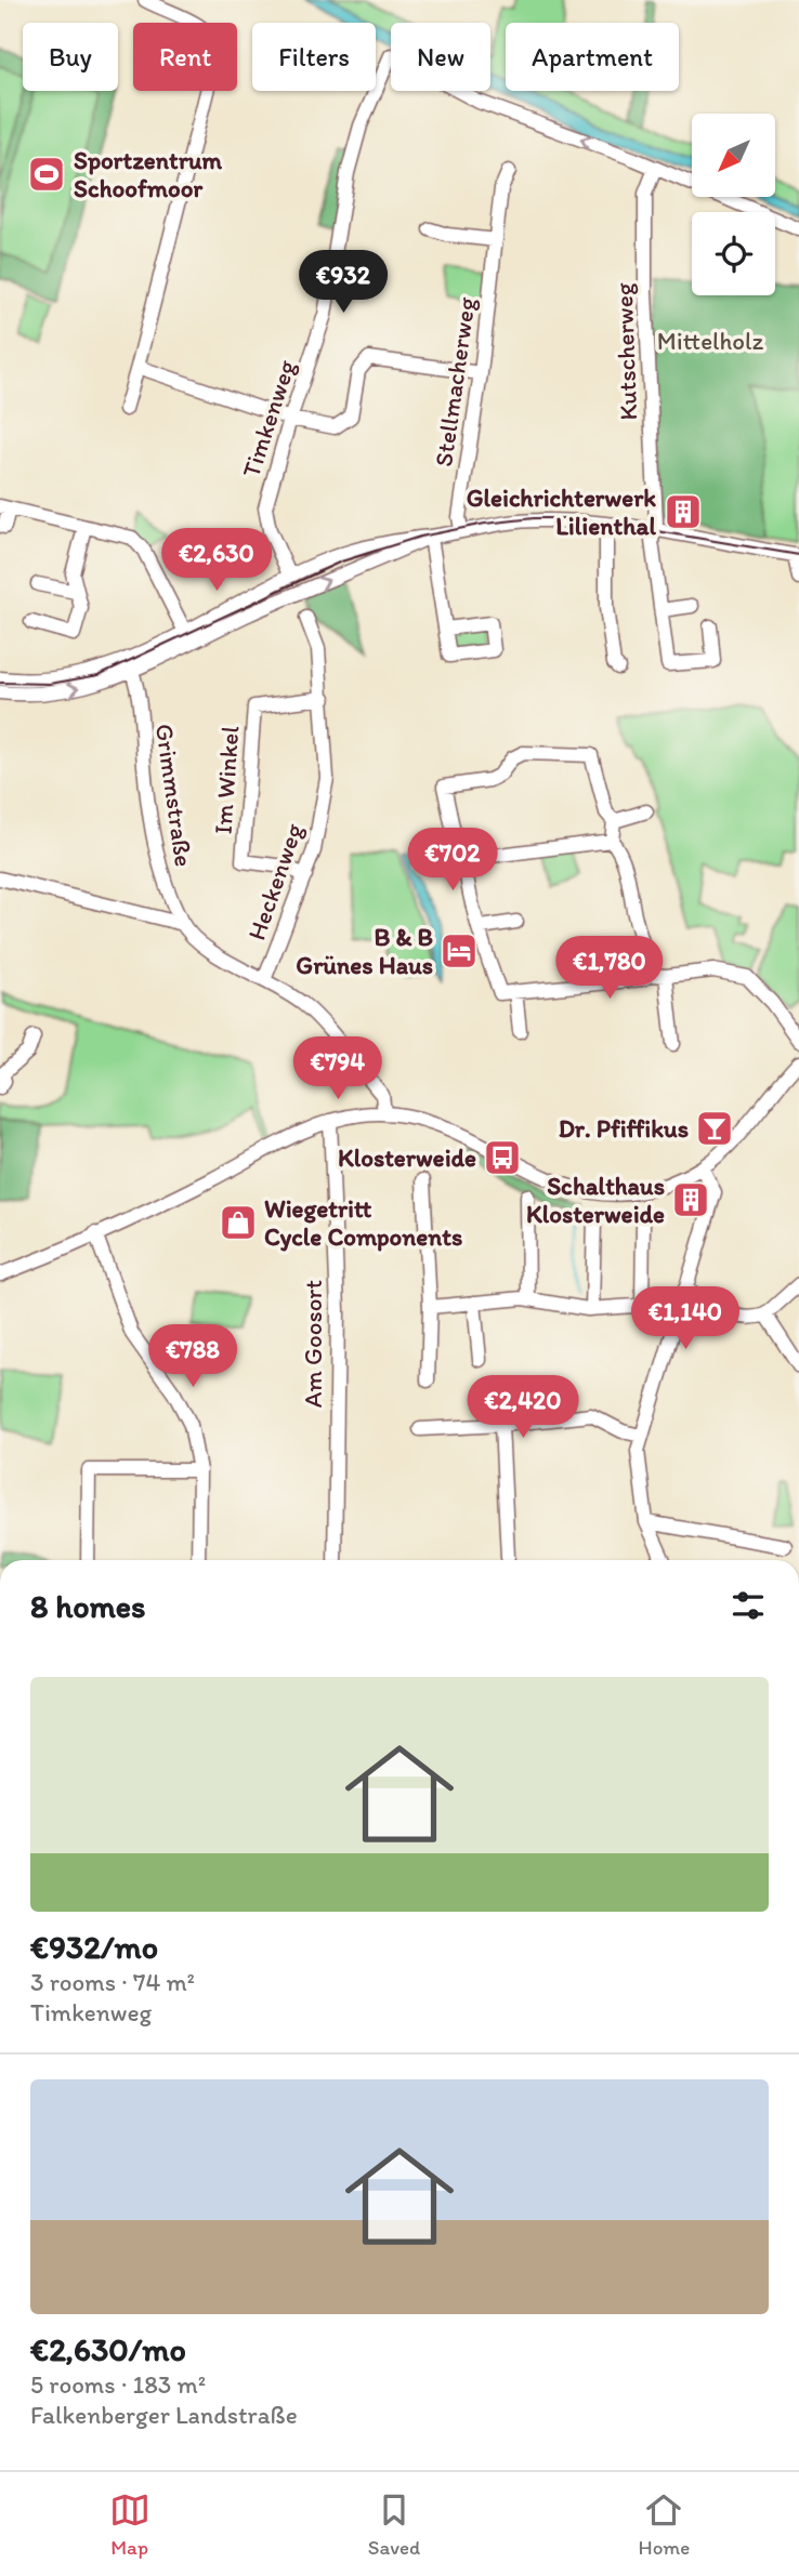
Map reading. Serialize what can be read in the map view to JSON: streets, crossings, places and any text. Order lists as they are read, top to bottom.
{
  "streets": {
    "street": [
      "Kutscherweg",
      "Stellmacherweg",
      "Timkenweg",
      "Im Winkel",
      "Grimmstraße",
      "Heckenweg",
      "Am Goosort"
    ]
  },
  "crossings": [
    ["Kutscherweg", "Timkenweg"],
    ["Im Winkel", "Heckenweg"],
    ["Grimmstraße", "Heckenweg"]
  ],
  "parks": ["Mittelholz"],
  "places": {
    "sports": ["Sportzentrum Schoofmoor"],
    "building": ["Gleichrichterwerk Lilienthal", "Schalthaus Klosterweide"],
    "hotel": ["B & B Grünes Haus"],
    "bar": ["Dr. Pfiffikus"],
    "bus stop": ["Klosterweide"],
    "shop": ["Wiegetritt Cycle Components"]
  },
  "north": "bottom left",
  "page": {
    "chip": [
      "Buy",
      "Rent",
      "Filters",
      "New",
      "Apartment"
    ],
    "price": [
      "€932",
      "€2,630",
      "€702",
      "€1,780",
      "€794",
      "€1,140",
      "€788",
      "€2,420"
    ],
    "heading": "8 homes",
    "list": [
      {
        "name": "€932/mo",
        "note": "3 rooms · 74 m² · Timkenweg"
      },
      {
        "name": "€2,630/mo",
        "note": "5 rooms · 183 m² · Falkenberger Landstraße"
      }
    ],
    "tabs": ["Map", "Saved", "Home"]
  }
}
